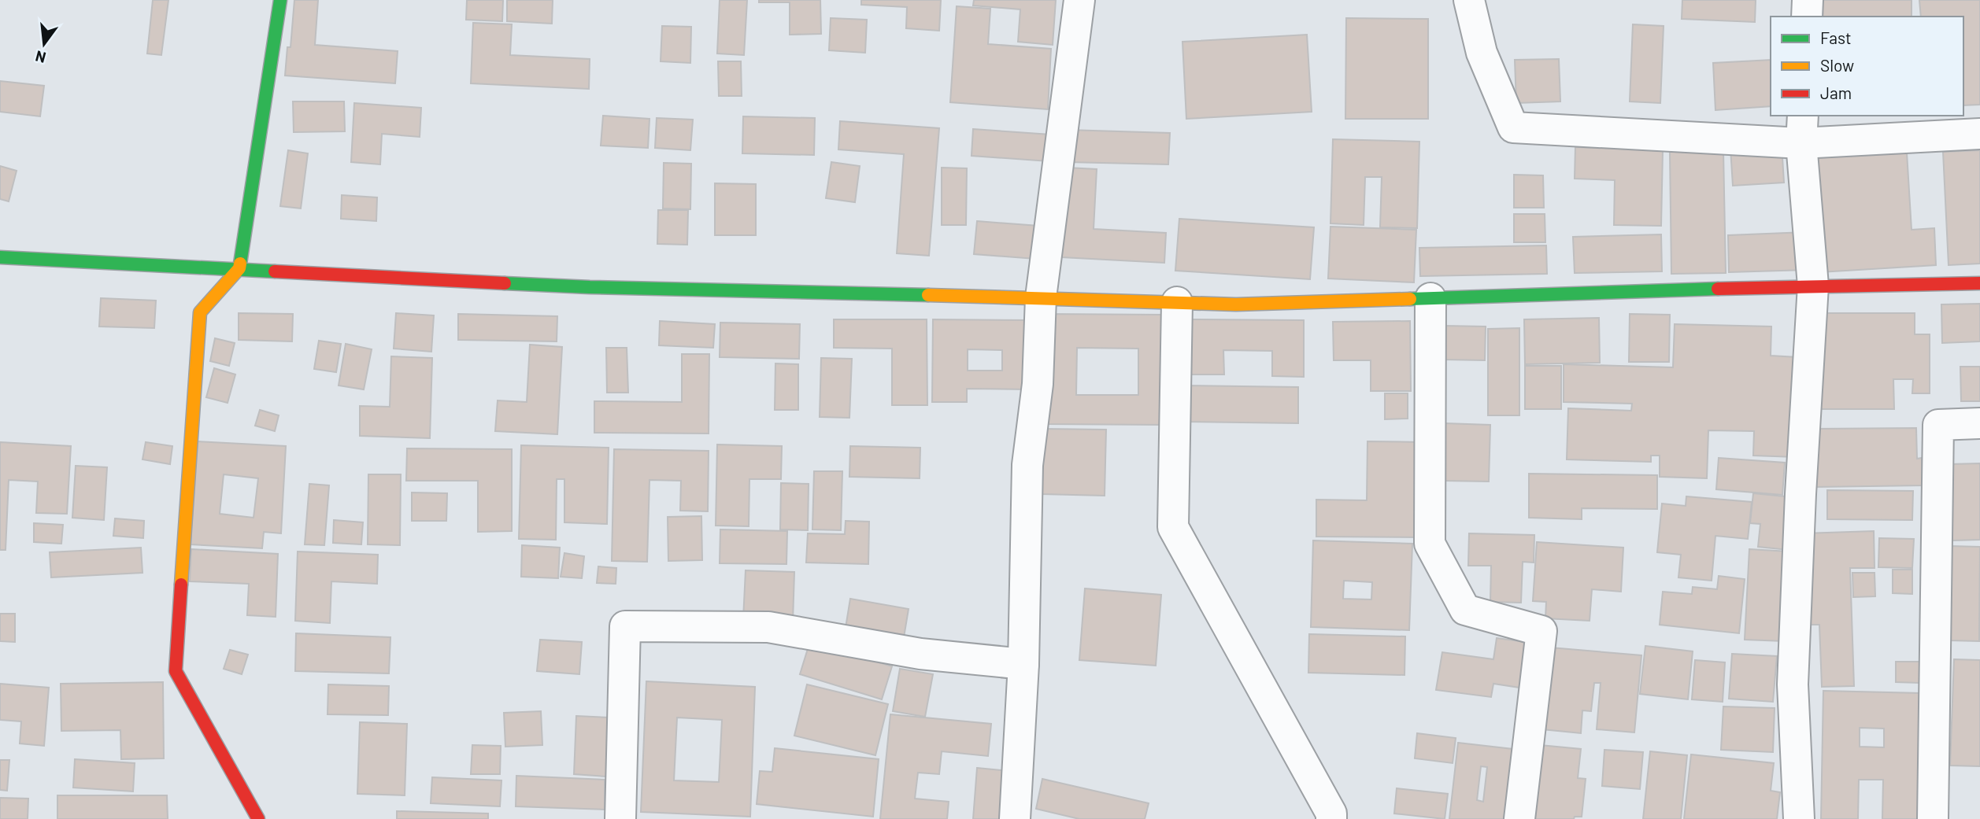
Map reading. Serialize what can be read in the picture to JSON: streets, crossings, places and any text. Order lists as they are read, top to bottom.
{
  "legend": ["Fast", "Slow", "Jam"],
  "north": "bottom"
}
